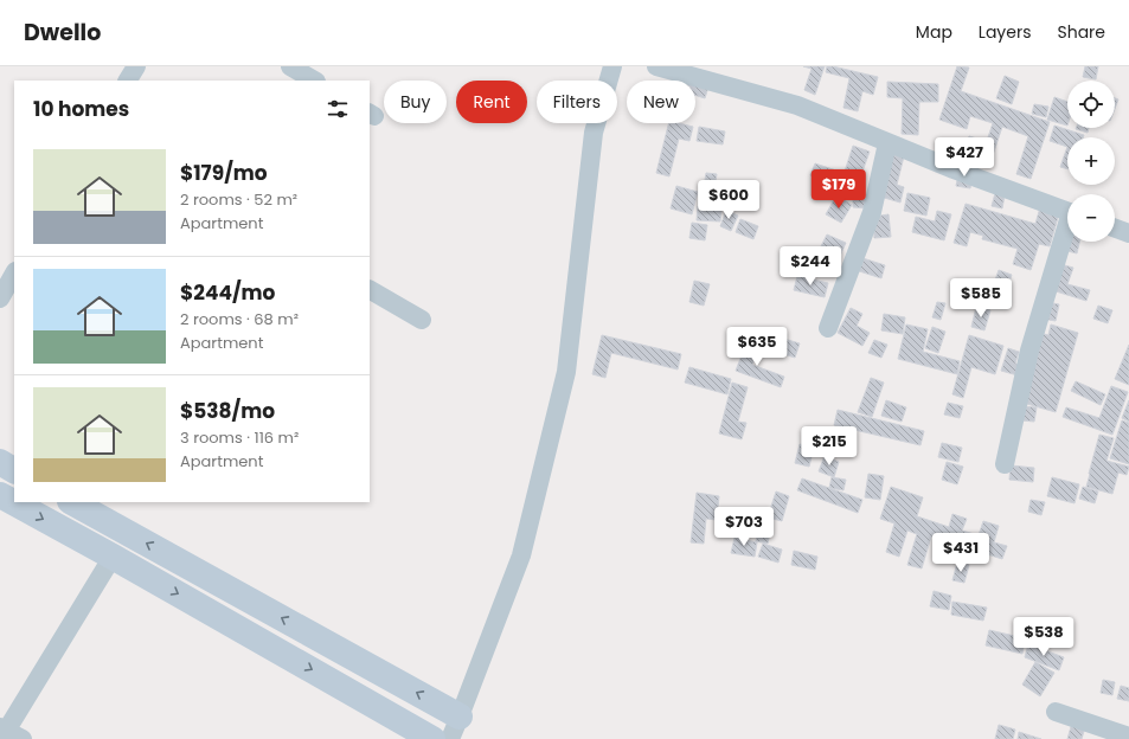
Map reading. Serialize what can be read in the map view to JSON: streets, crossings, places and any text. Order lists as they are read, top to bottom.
{
  "page": {
    "header": "Dwello",
    "nav": ["Map", "Layers", "Share"],
    "map_buttons": ["+", "−"],
    "chip": [
      "Buy",
      "Rent",
      "Filters",
      "New"
    ],
    "heading": "10 homes",
    "price": [
      "$427",
      "$179",
      "$600",
      "$244",
      "$585",
      "$635",
      "$215",
      "$703",
      "$431",
      "$538"
    ],
    "list": [
      {
        "name": "$179/mo",
        "note": "2 rooms · 52 m² · Apartment"
      },
      {
        "name": "$244/mo",
        "note": "2 rooms · 68 m² · Apartment"
      },
      {
        "name": "$538/mo",
        "note": "3 rooms · 116 m² · Apartment"
      }
    ]
  }
}
